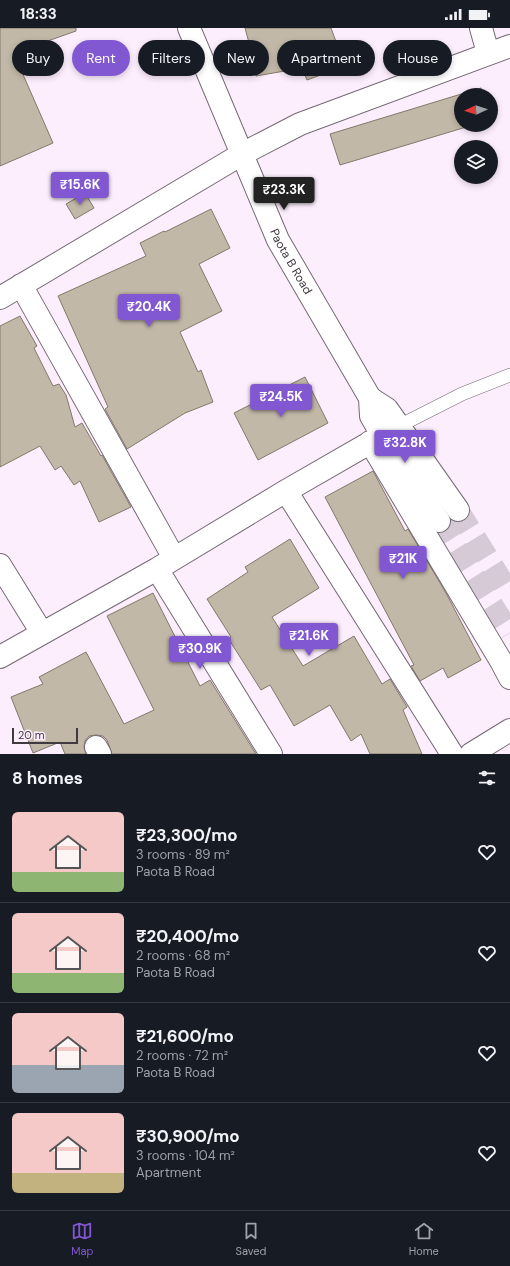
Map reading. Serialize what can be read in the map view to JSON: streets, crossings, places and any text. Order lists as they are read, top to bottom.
{
  "streets": {
    "street": ["Paota B Road"]
  },
  "scale_bar": "20 m",
  "north": "left",
  "page": {
    "status": "18:33",
    "chip": [
      "Buy",
      "Rent",
      "Filters",
      "New",
      "Apartment",
      "House"
    ],
    "price": [
      "₹15.6K",
      "₹23.3K",
      "₹20.4K",
      "₹24.5K",
      "₹32.8K",
      "₹21K",
      "₹21.6K",
      "₹30.9K"
    ],
    "scale": "20 m",
    "heading": "8 homes",
    "list": [
      {
        "name": "₹23,300/mo",
        "note": "3 rooms · 89 m² · Paota B Road"
      },
      {
        "name": "₹20,400/mo",
        "note": "2 rooms · 68 m² · Paota B Road"
      },
      {
        "name": "₹21,600/mo",
        "note": "2 rooms · 72 m² · Paota B Road"
      },
      {
        "name": "₹30,900/mo",
        "note": "3 rooms · 104 m² · Apartment"
      }
    ],
    "tabs": ["Map", "Saved", "Home"]
  }
}
